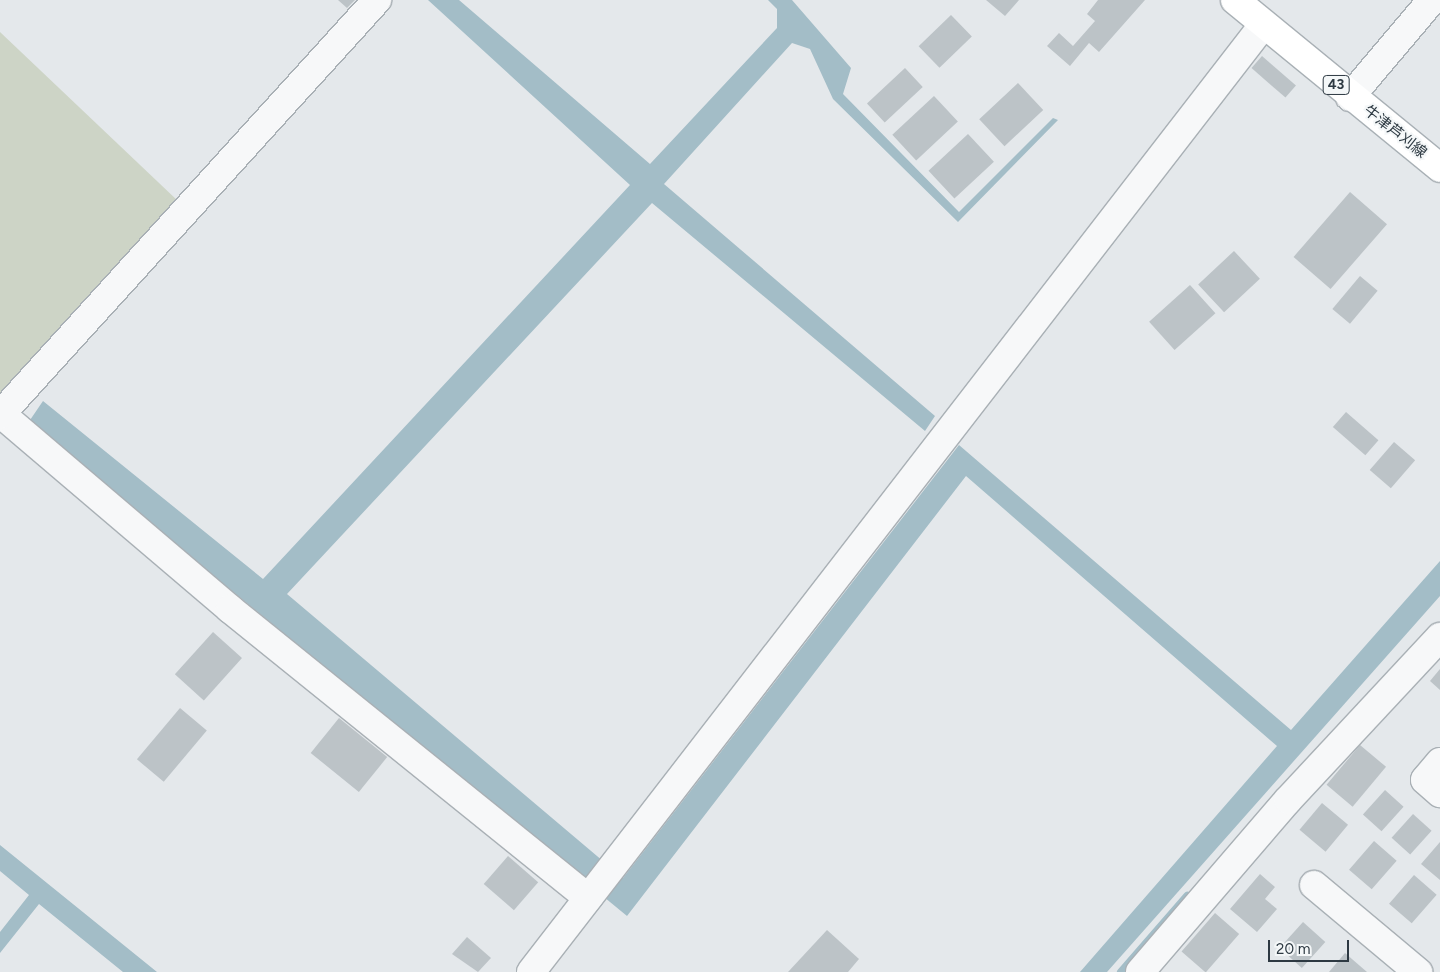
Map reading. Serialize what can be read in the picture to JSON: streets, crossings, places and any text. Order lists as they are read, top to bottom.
{
  "streets": {
    "main road": ["43", "牛津芦刈線"]
  },
  "scale_bar": "20 m"
}
